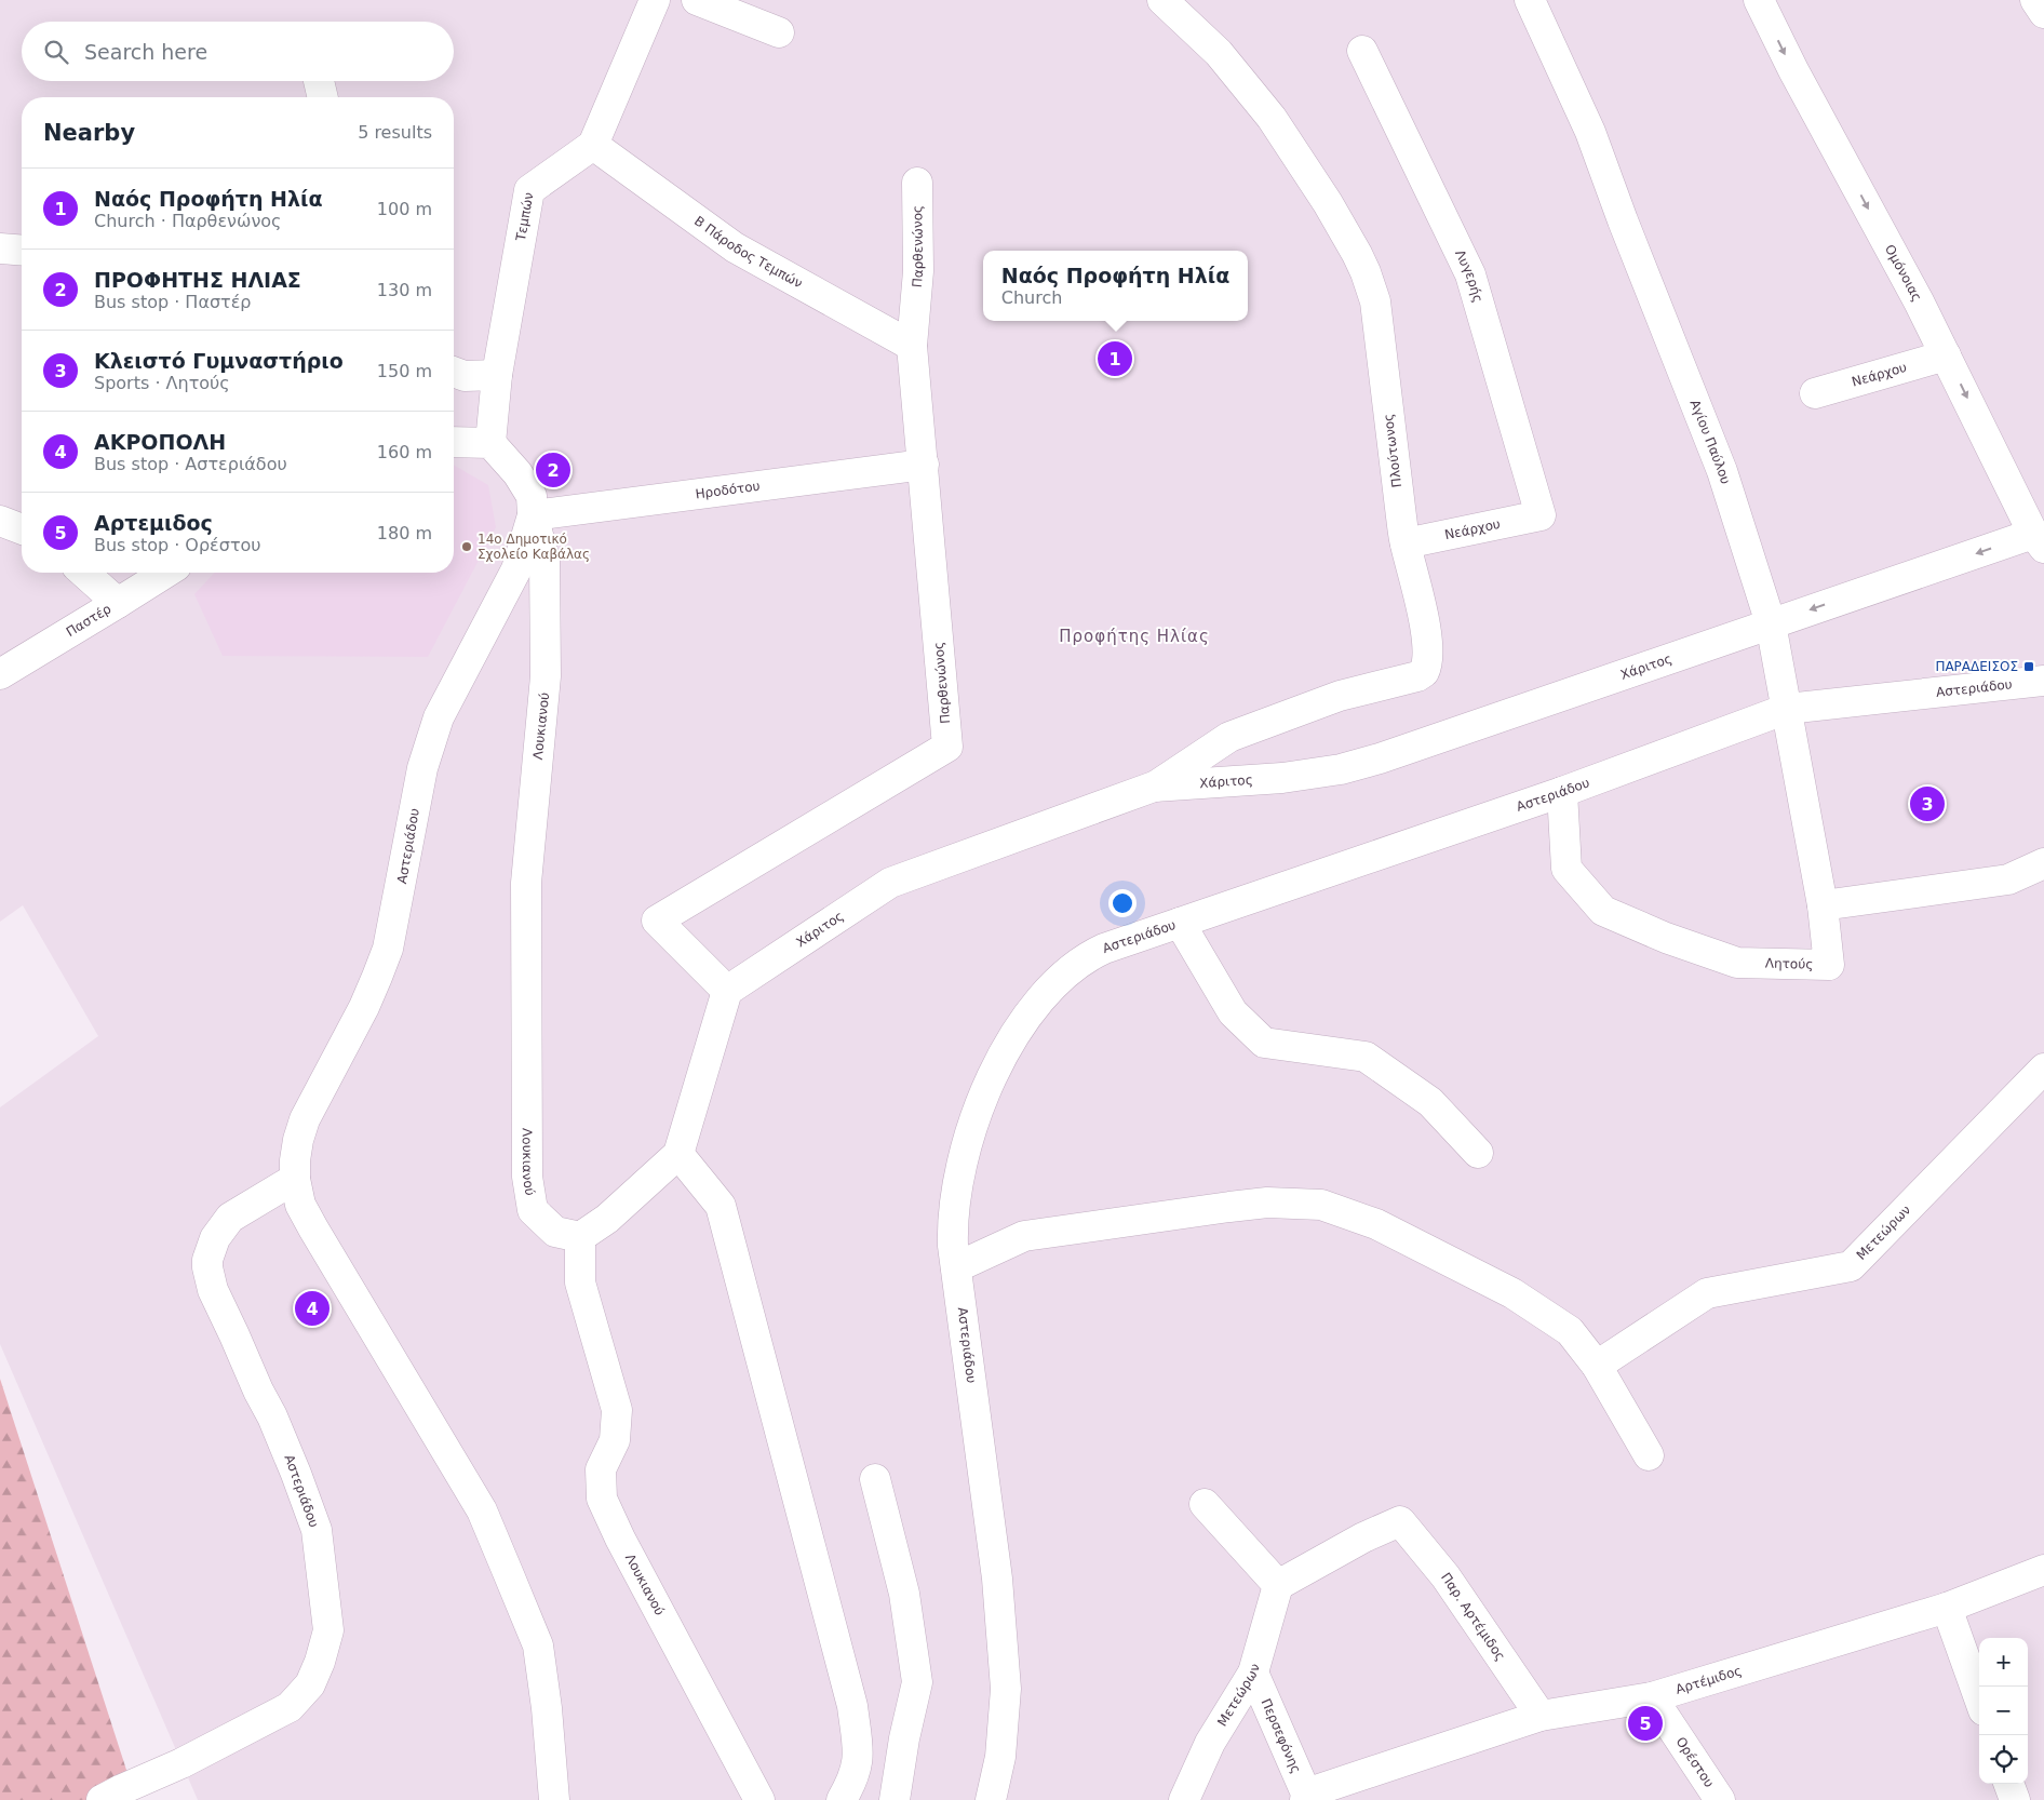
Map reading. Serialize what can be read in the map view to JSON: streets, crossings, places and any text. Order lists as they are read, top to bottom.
{
  "streets": {
    "street": [
      "Τεμπών",
      "Παρθενώνος",
      "Β Πάροδος Τεμπών",
      "Ομόνοιας",
      "Λυγερής",
      "Νεάρχου",
      "Αγίου Παύλου",
      "Πλούτωνος",
      "Ηροδότου",
      "Παστέρ",
      "Χάριτος",
      "Αστεριάδου",
      "Λουκιανού",
      "Λητούς",
      "Μετεώρων",
      "Παρ. Αρτέμιδος",
      "Αρτέμιδος",
      "Περσεφόνης",
      "Ορέστου"
    ]
  },
  "crossings": [
    ["Τεμπών", "Β Πάροδος Τεμπών"],
    ["Παρθενώνος", "Β Πάροδος Τεμπών"],
    ["Παρθενώνος", "Ηροδότου"],
    ["Παρθενώνος", "Χάριτος"],
    ["Ομόνοιας", "Νεάρχου"],
    ["Ομόνοιας", "Χάριτος"],
    ["Λυγερής", "Νεάρχου"],
    ["Νεάρχου", "Πλούτωνος"],
    ["Αγίου Παύλου", "Χάριτος"],
    ["Αγίου Παύλου", "Αστεριάδου"],
    ["Αγίου Παύλου", "Λητούς"],
    ["Πλούτωνος", "Χάριτος"],
    ["Ηροδότου", "Αστεριάδου"],
    ["Ηροδότου", "Λουκιανού"],
    ["Αστεριάδου", "Λουκιανού"],
    ["Αστεριάδου", "Λητούς"],
    ["Μετεώρων", "Παρ. Αρτέμιδος"],
    ["Μετεώρων", "Περσεφόνης"],
    ["Παρ. Αρτέμιδος", "Αρτέμιδος"],
    ["Αρτέμιδος", "Περσεφόνης"],
    ["Αρτέμιδος", "Ορέστου"]
  ],
  "one_way": ["Ομόνοιας"],
  "districts": ["Προφήτης Ηλίας"],
  "places": {
    "other": ["14ο Δημοτικό Σχολείο Καβάλας"],
    "transit": ["ΠΑΡΑΔΕΙΣΟΣ"]
  },
  "page": {
    "search": "Search here",
    "heading": ["Nearby", "5 results"],
    "list": [
      {
        "mark": "1",
        "name": "Ναός Προφήτη Ηλία",
        "note": "Church · Παρθενώνος",
        "value": "100 m"
      },
      {
        "mark": "2",
        "name": "ΠΡΟΦΗΤΗΣ ΗΛΙΑΣ",
        "note": "Bus stop · Παστέρ",
        "value": "130 m"
      },
      {
        "mark": "3",
        "name": "Κλειστό Γυμναστήριο",
        "note": "Sports · Λητούς",
        "value": "150 m"
      },
      {
        "mark": "4",
        "name": "ΑΚΡΟΠΟΛΗ",
        "note": "Bus stop · Αστεριάδου",
        "value": "160 m"
      },
      {
        "mark": "5",
        "name": "Αρτεμιδος",
        "note": "Bus stop · Ορέστου",
        "value": "180 m"
      }
    ],
    "popup": ["Ναός Προφήτη Ηλία", "Church"],
    "pins": [
      "1",
      "2",
      "3",
      "4",
      "5"
    ],
    "map_buttons": ["+", "−"]
  }
}
